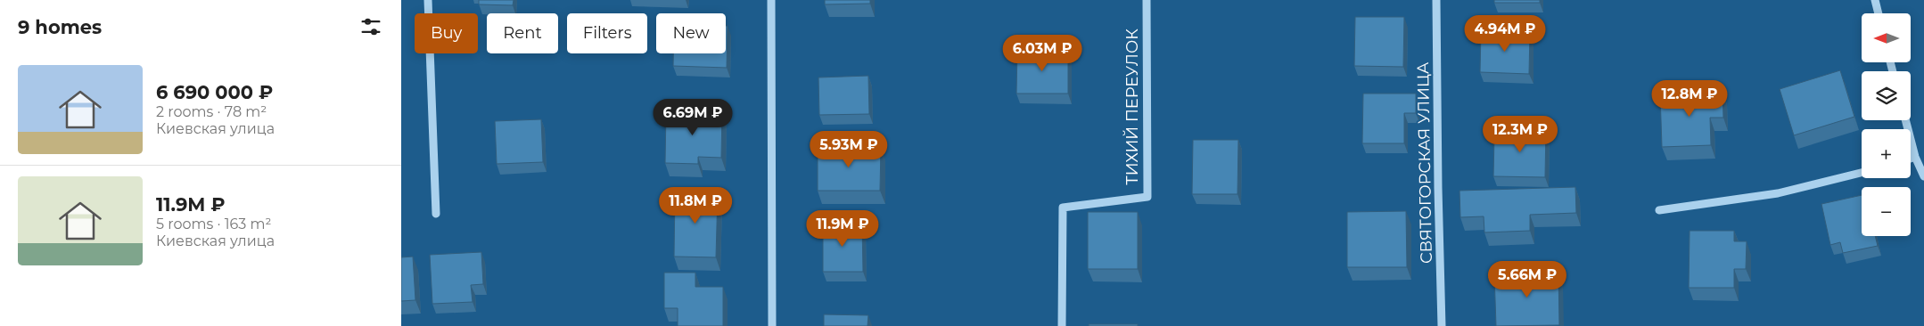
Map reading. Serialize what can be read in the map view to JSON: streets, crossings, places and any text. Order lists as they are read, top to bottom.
{
  "streets": {
    "street": ["ТИХИЙ ПЕРЕУЛОК", "СВЯТОГОРСКАЯ УЛИЦА"]
  },
  "north": "left",
  "page": {
    "heading": "9 homes",
    "map_buttons": ["+", "−"],
    "chip": [
      "Buy",
      "Rent",
      "Filters",
      "New"
    ],
    "price": [
      "4.94M ₽",
      "6.03M ₽",
      "12.8M ₽",
      "6.69M ₽",
      "12.3M ₽",
      "5.93M ₽",
      "11.8M ₽",
      "11.9M ₽",
      "5.66M ₽"
    ],
    "list": [
      {
        "name": "6 690 000 ₽",
        "note": "2 rooms · 78 m² · Киевская улица"
      },
      {
        "name": "11.9M ₽",
        "note": "5 rooms · 163 m² · Киевская улица"
      }
    ]
  }
}
